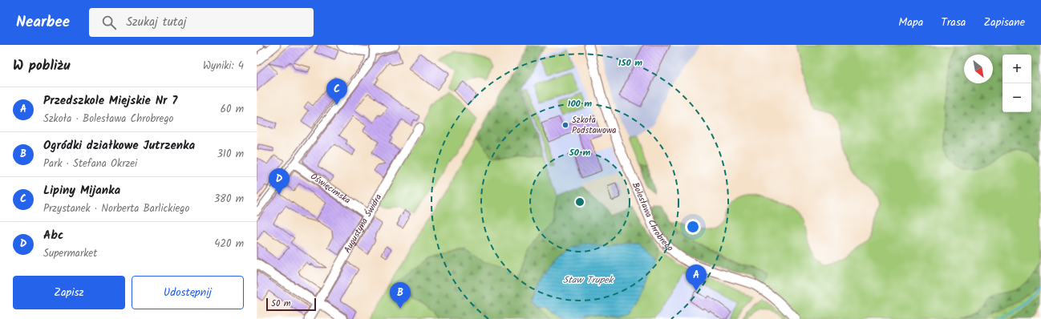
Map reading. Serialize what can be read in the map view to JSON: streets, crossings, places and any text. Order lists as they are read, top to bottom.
{
  "streets": {
    "street": ["Oświęcimska", "Bolesława Chrobrego", "Augustyna Świdra"]
  },
  "crossings": [
    ["Oświęcimska", "Augustyna Świdra"]
  ],
  "water": ["Staw Trupek"],
  "places": ["Szkoła Podstawowa"],
  "scale_bar": "50 m",
  "north": "bottom right",
  "page": {
    "header": "Nearbee",
    "search": "Szukaj tutaj",
    "nav": ["Mapa", "Trasa", "Zapisane"],
    "heading": ["W pobliżu", "Wyniki: 4"],
    "map_buttons": ["+", "−"],
    "pins": [
      "C",
      "D",
      "A",
      "B"
    ],
    "list": [
      {
        "mark": "A",
        "name": "Przedszkole Miejskie Nr 7",
        "note": "Szkoła · Bolesława Chrobrego",
        "value": "60 m"
      },
      {
        "mark": "B",
        "name": "Ogródki działkowe Jutrzenka",
        "note": "Park · Stefana Okrzei",
        "value": "310 m"
      },
      {
        "mark": "C",
        "name": "Lipiny Mijanka",
        "note": "Przystanek · Norberta Barlickiego",
        "value": "380 m"
      },
      {
        "mark": "D",
        "name": "Abc",
        "note": "Supermarket",
        "value": "420 m"
      }
    ],
    "buttons": ["Zapisz", "Udostępnij"],
    "scale": "50 m"
  },
  "rings": ["150 m", "100 m", "50 m"]
}
